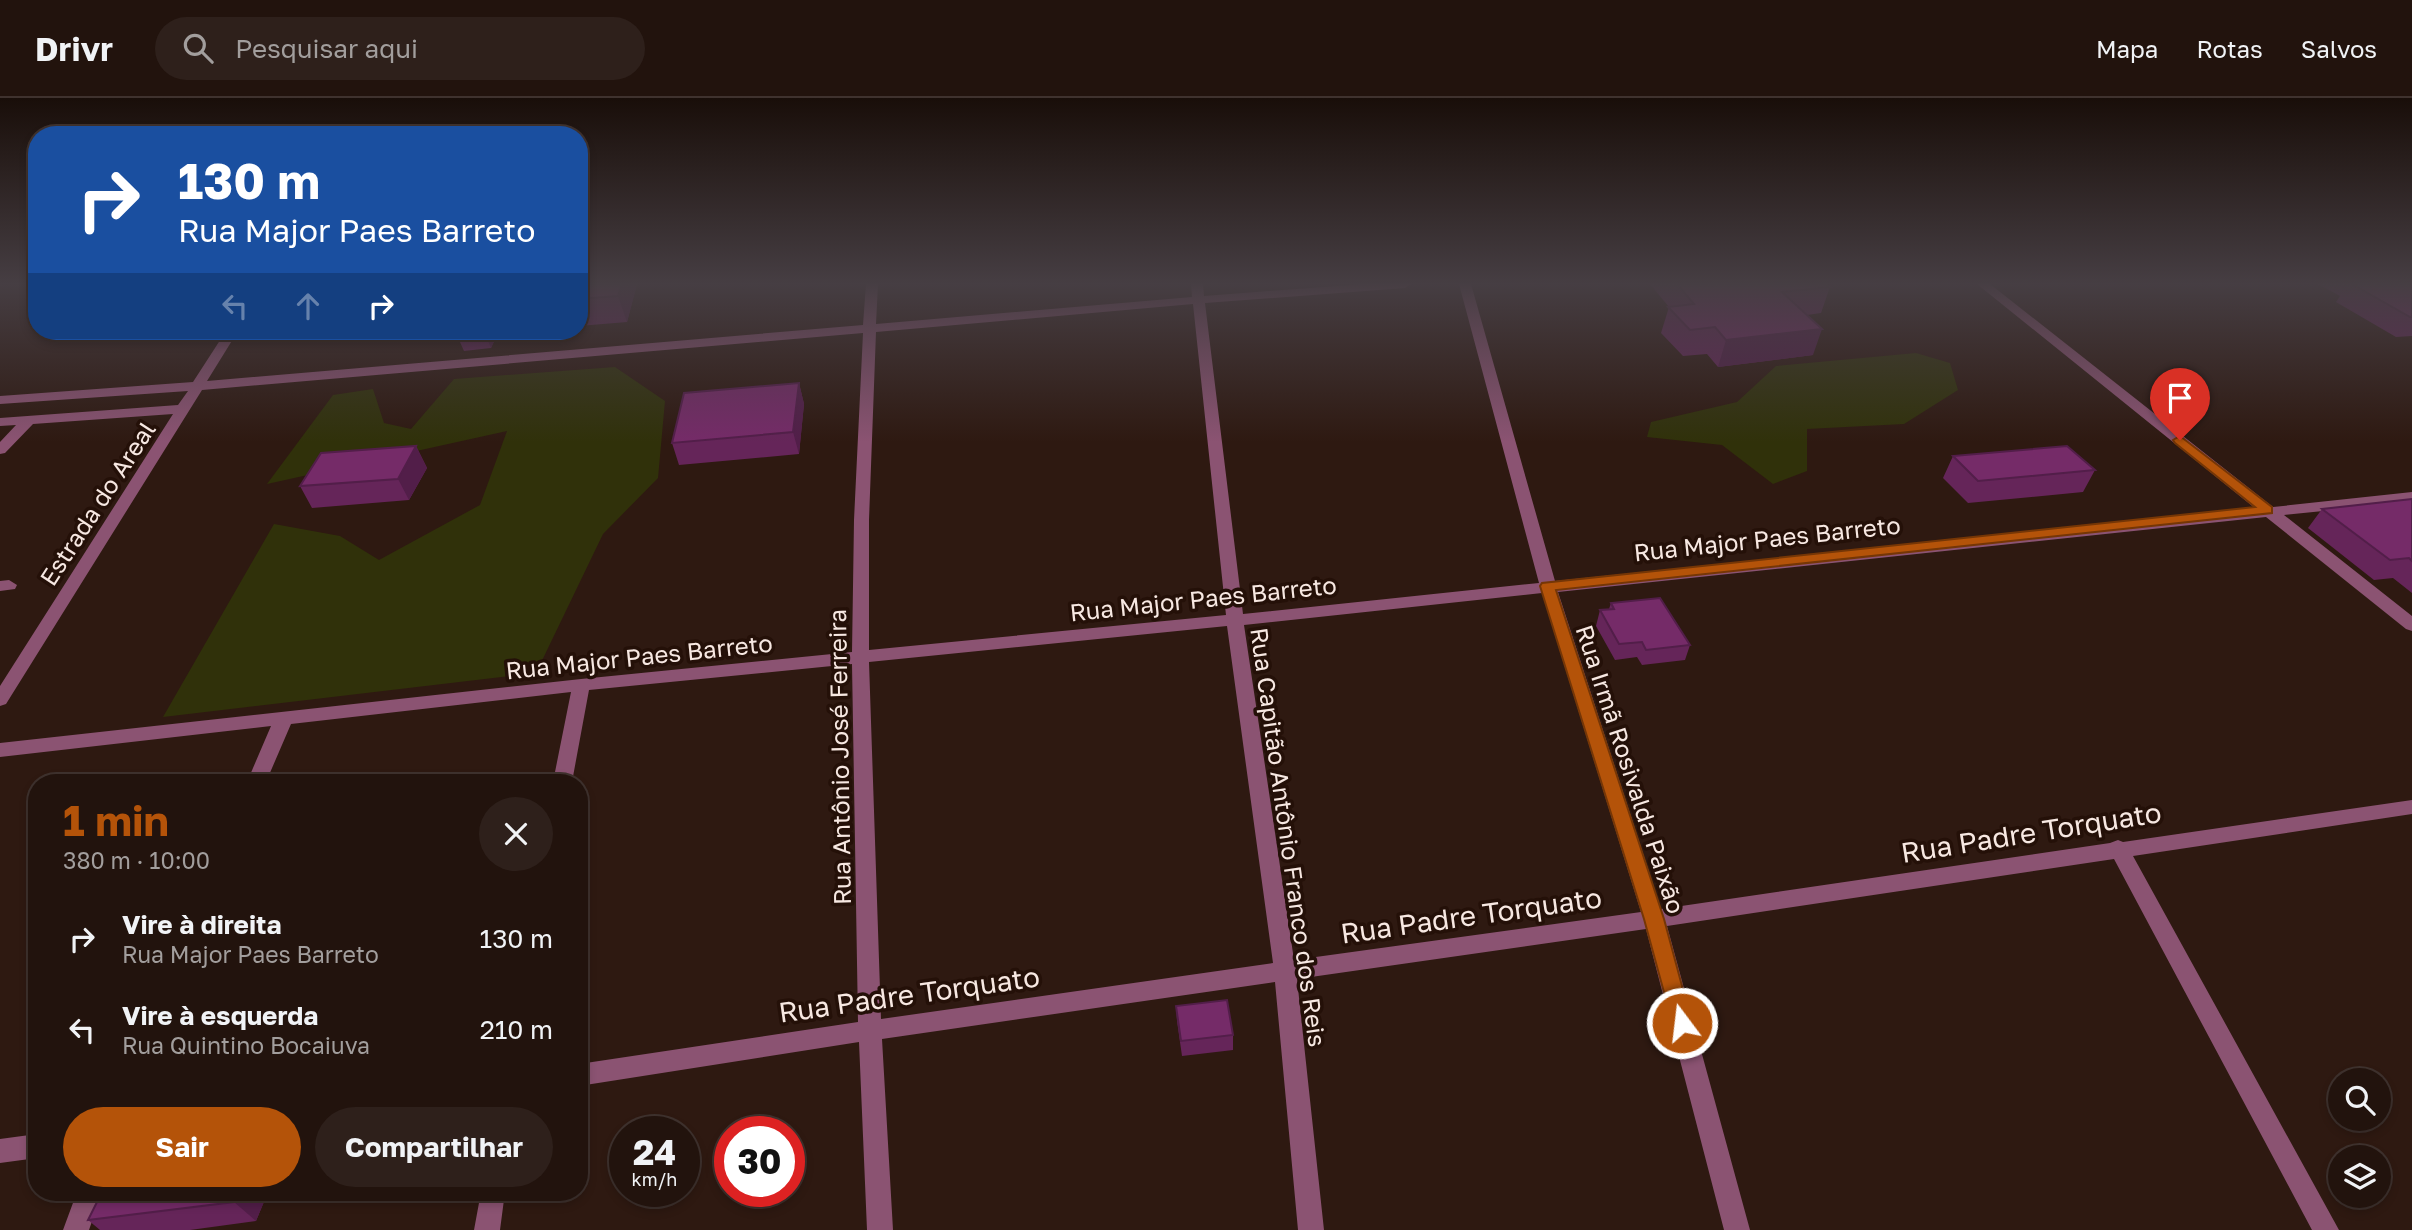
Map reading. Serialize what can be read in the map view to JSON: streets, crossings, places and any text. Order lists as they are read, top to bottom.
{
  "streets": {
    "street": [
      "Estrada do Areal",
      "Rua Major Paes Barreto",
      "Rua Antônio José Ferreira",
      "Rua Irmã Rosivalda Paixão",
      "Rua Padre Torquato",
      "Rua Capitão Antônio Franco dos Reis"
    ]
  },
  "crossings": [
    ["Rua Major Paes Barreto", "Rua Antônio José Ferreira"],
    ["Rua Major Paes Barreto", "Rua Irmã Rosivalda Paixão"],
    ["Rua Major Paes Barreto", "Rua Capitão Antônio Franco dos Reis"],
    ["Rua Antônio José Ferreira", "Rua Padre Torquato"],
    ["Rua Irmã Rosivalda Paixão", "Rua Padre Torquato"],
    ["Rua Padre Torquato", "Rua Capitão Antônio Franco dos Reis"]
  ],
  "page": {
    "header": "Drivr",
    "search": "Pesquisar aqui",
    "nav": ["Mapa", "Rotas", "Salvos"],
    "turn": ["130 m", "Rua Major Paes Barreto"],
    "heading": ["1 min", "380 m · 10:00"],
    "list": [
      {
        "name": "Vire à direita",
        "note": "Rua Major Paes Barreto",
        "value": "130 m"
      },
      {
        "name": "Vire à esquerda",
        "note": "Rua Quintino Bocaiuva",
        "value": "210 m"
      }
    ],
    "buttons": ["Sair", "Compartilhar"],
    "speed": "24 km/h",
    "limit": "30"
  }
}
